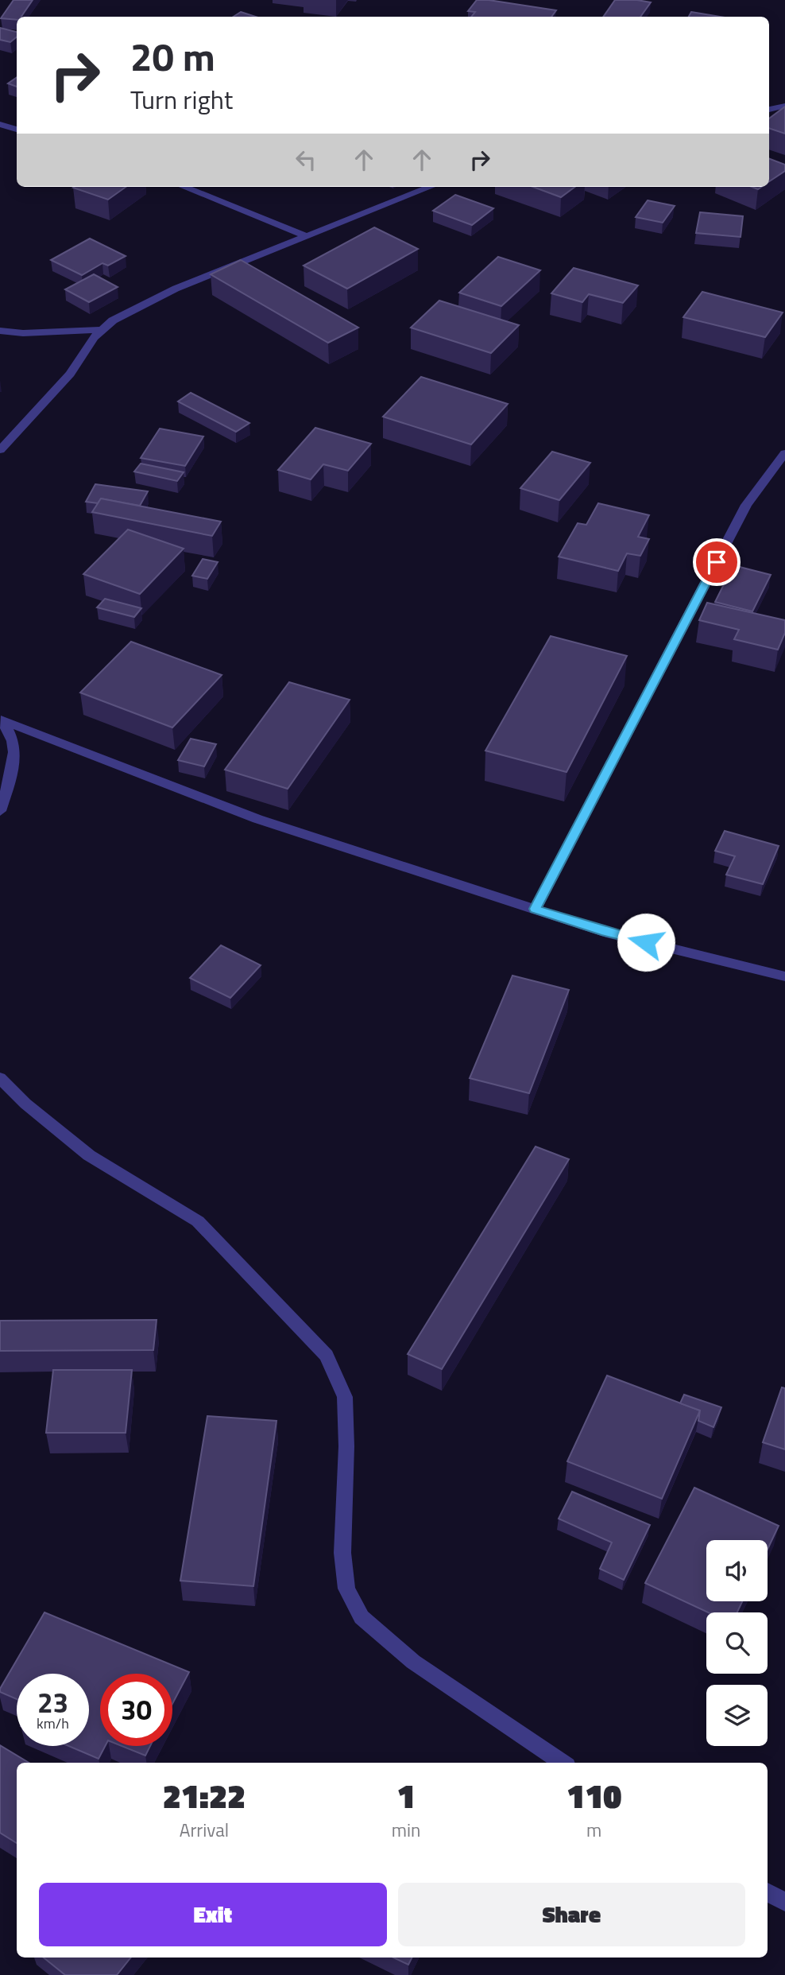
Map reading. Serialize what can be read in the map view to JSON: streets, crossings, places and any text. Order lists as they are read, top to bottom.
{
  "page": {
    "turn": ["20 m", "Turn right"],
    "speed": "23 km/h",
    "limit": "30",
    "eta": [
      "21:22",
      "Arrival",
      "1",
      "min",
      "110",
      "m"
    ],
    "buttons": ["Exit", "Share"]
  }
}
